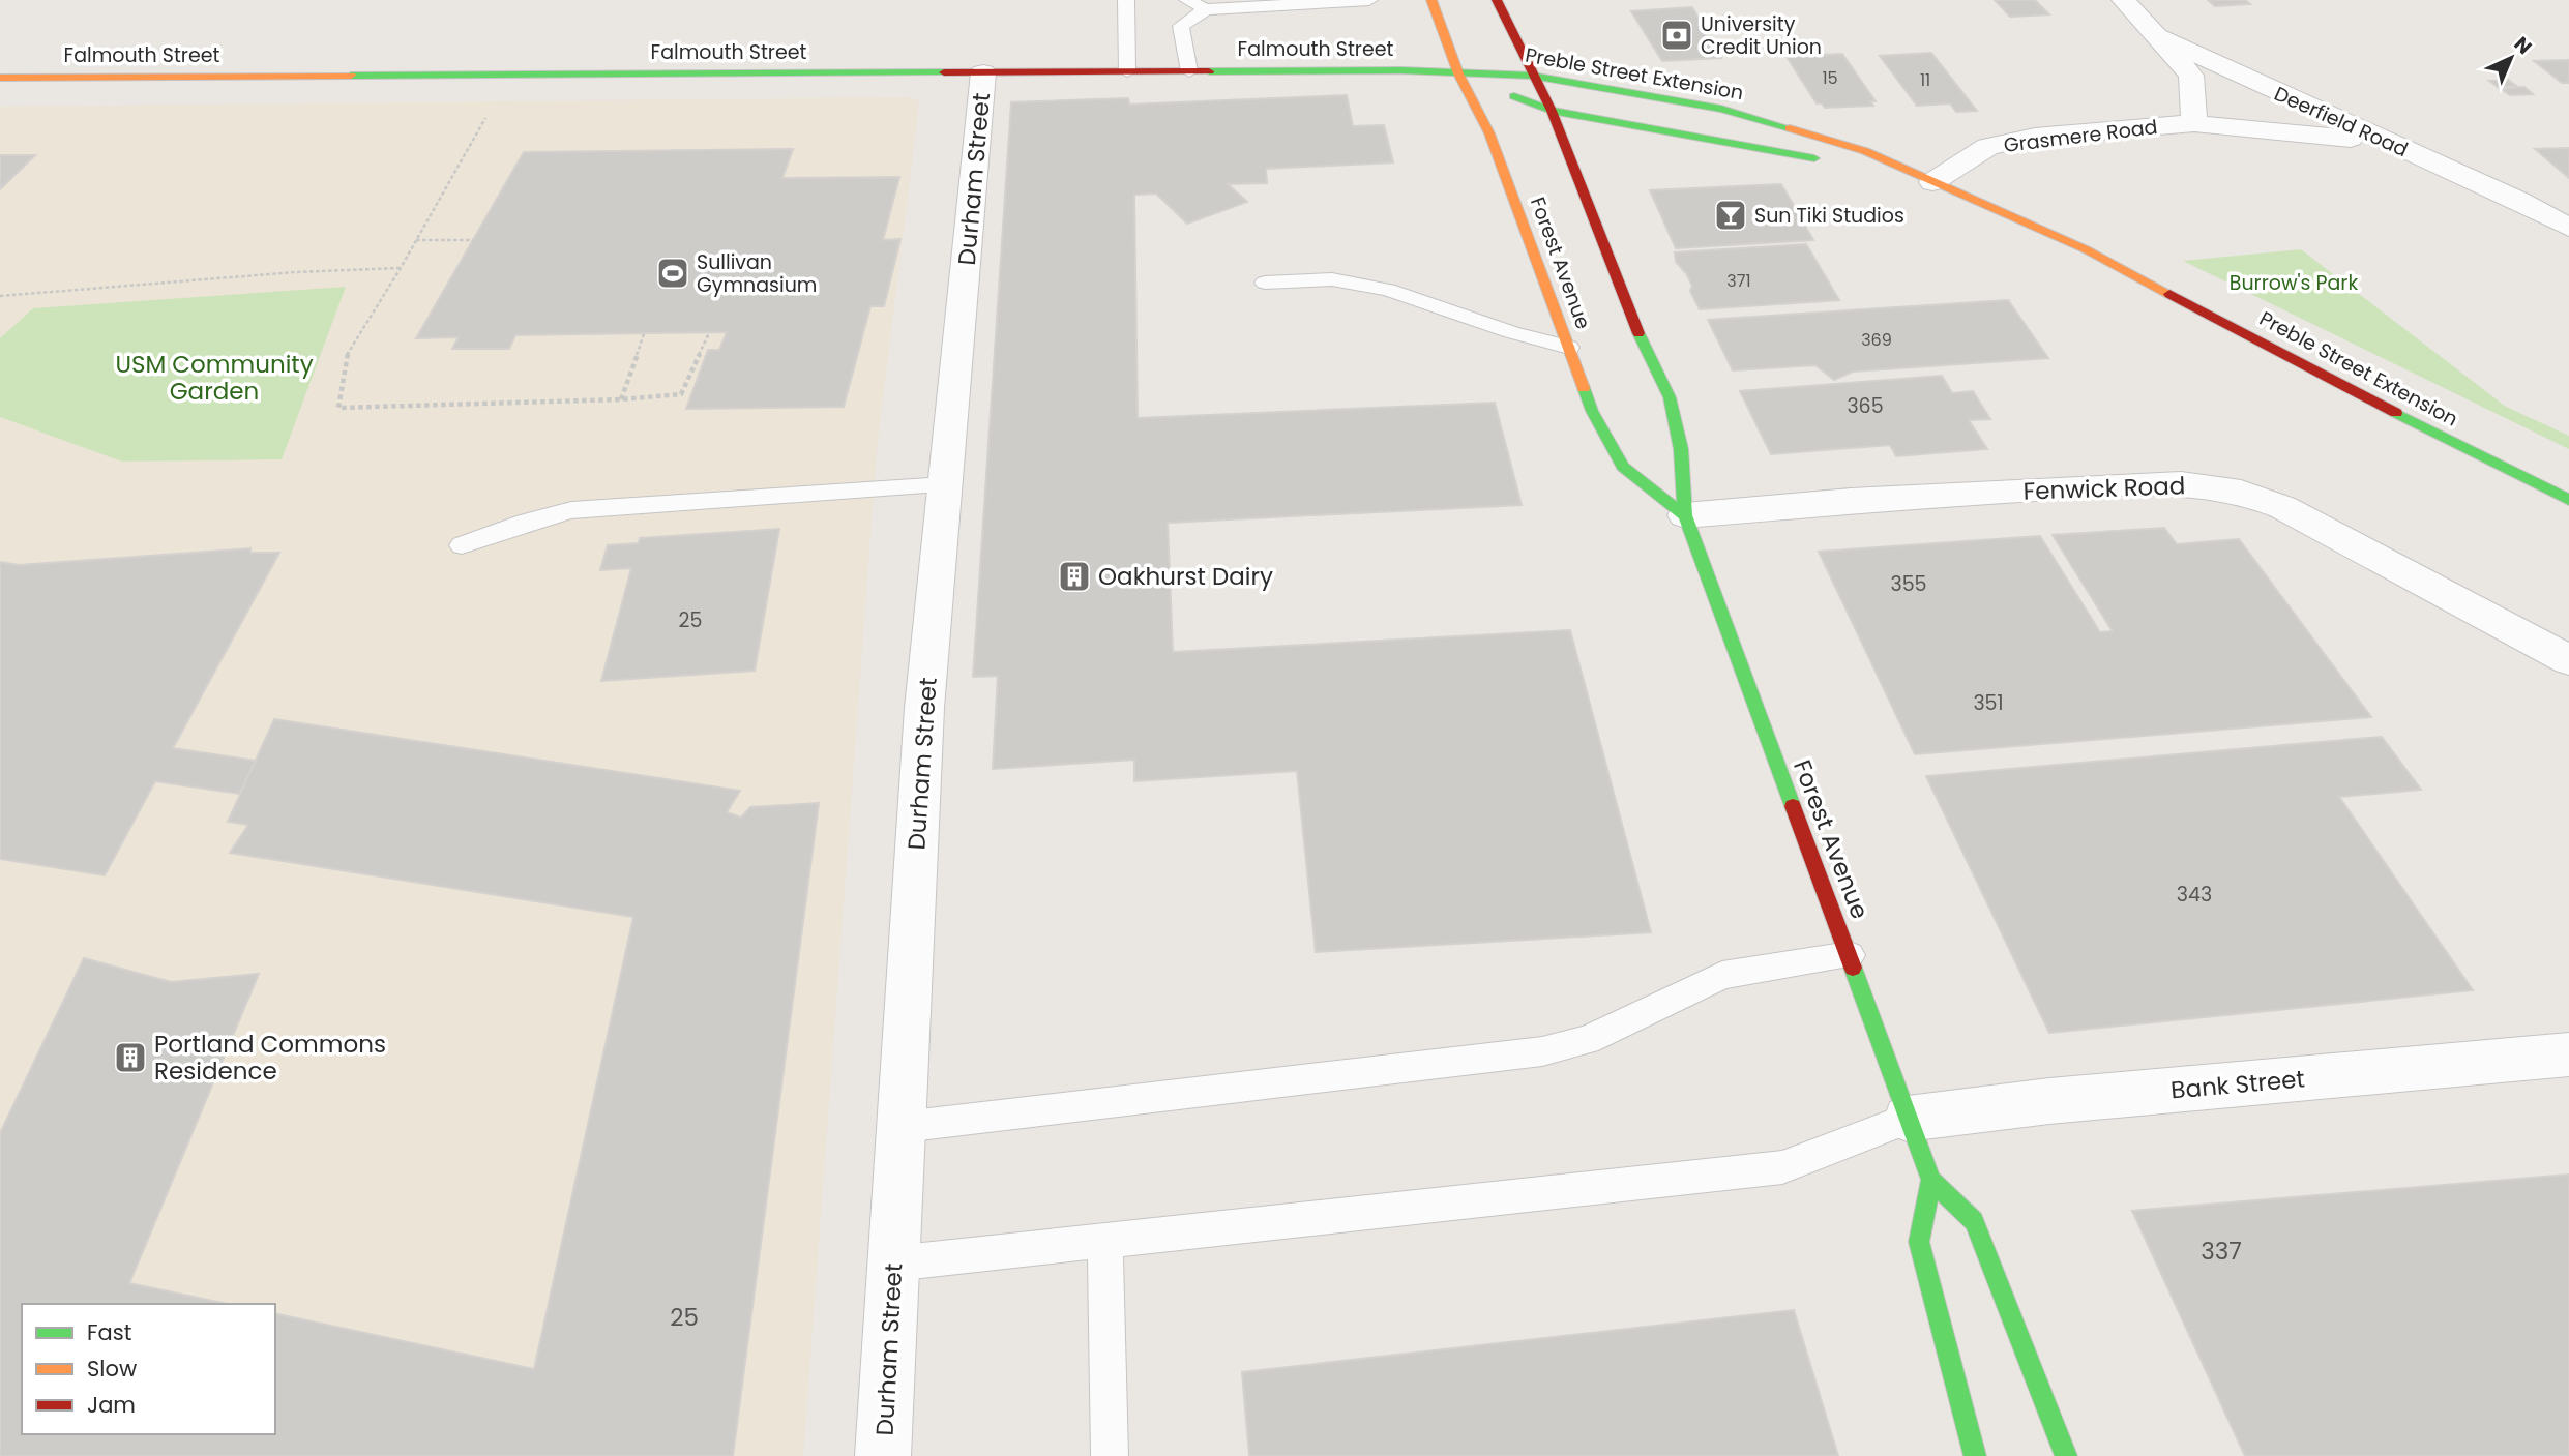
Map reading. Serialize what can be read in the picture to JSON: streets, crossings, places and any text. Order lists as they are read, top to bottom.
{
  "streets": {
    "main road": ["Falmouth Street", "Preble Street Extension", "Forest Avenue"],
    "street": [
      "Deerfield Road",
      "Grasmere Road",
      "Durham Street",
      "Fenwick Road",
      "Bank Street"
    ]
  },
  "crossings": [
    ["Falmouth Street", "Preble Street Extension"],
    ["Falmouth Street", "Durham Street"],
    ["Falmouth Street", "Forest Avenue"],
    ["Preble Street Extension", "Grasmere Road"],
    ["Preble Street Extension", "Forest Avenue"],
    ["Deerfield Road", "Grasmere Road"],
    ["Forest Avenue", "Fenwick Road"],
    ["Forest Avenue", "Bank Street"]
  ],
  "parks": ["Burrow's Park", "USM Community Garden"],
  "places": {
    "bank": ["University Credit Union"],
    "bar": ["Sun Tiki Studios"],
    "sports": ["Sullivan Gymnasium"],
    "building": ["Oakhurst Dairy", "Portland Commons Residence"]
  },
  "house_numbers": [
    "15",
    "11",
    "371",
    "369",
    "365",
    "355",
    "25",
    "351",
    "343",
    "337",
    "25"
  ],
  "legend": ["Fast", "Slow", "Jam"],
  "north": "top right"
}
